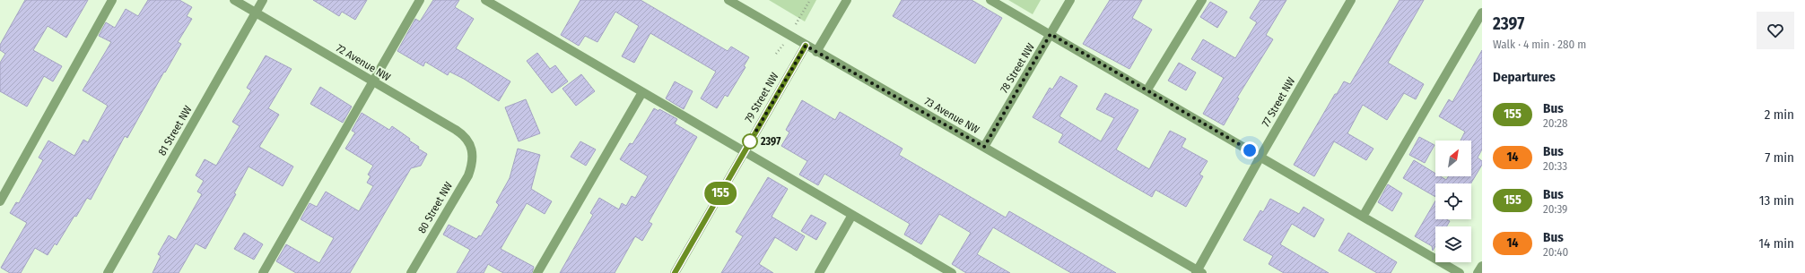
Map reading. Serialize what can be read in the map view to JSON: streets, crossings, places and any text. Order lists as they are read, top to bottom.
{
  "streets": {
    "street": [
      "72 Avenue NW",
      "78 Street NW",
      "79 Street NW",
      "77 Street NW",
      "73 Avenue NW",
      "81 Street NW",
      "80 Street NW"
    ]
  },
  "crossings": [
    ["72 Avenue NW", "81 Street NW"],
    ["72 Avenue NW", "80 Street NW"],
    ["78 Street NW", "73 Avenue NW"],
    ["79 Street NW", "73 Avenue NW"],
    ["77 Street NW", "73 Avenue NW"]
  ],
  "places": ["2397"],
  "lines": ["bus line 155"],
  "north": "top right",
  "page": {
    "on_map": "155",
    "heading": [
      ["2397", "Walk · 4 min · 280 m"],
      "Departures"
    ],
    "list": [
      {
        "mark": "155",
        "name": "Bus",
        "note": "20:28",
        "value": "2 min"
      },
      {
        "mark": "14",
        "name": "Bus",
        "note": "20:33",
        "value": "7 min"
      },
      {
        "mark": "155",
        "name": "Bus",
        "note": "20:39",
        "value": "13 min"
      },
      {
        "mark": "14",
        "name": "Bus",
        "note": "20:40",
        "value": "14 min"
      }
    ]
  }
}
